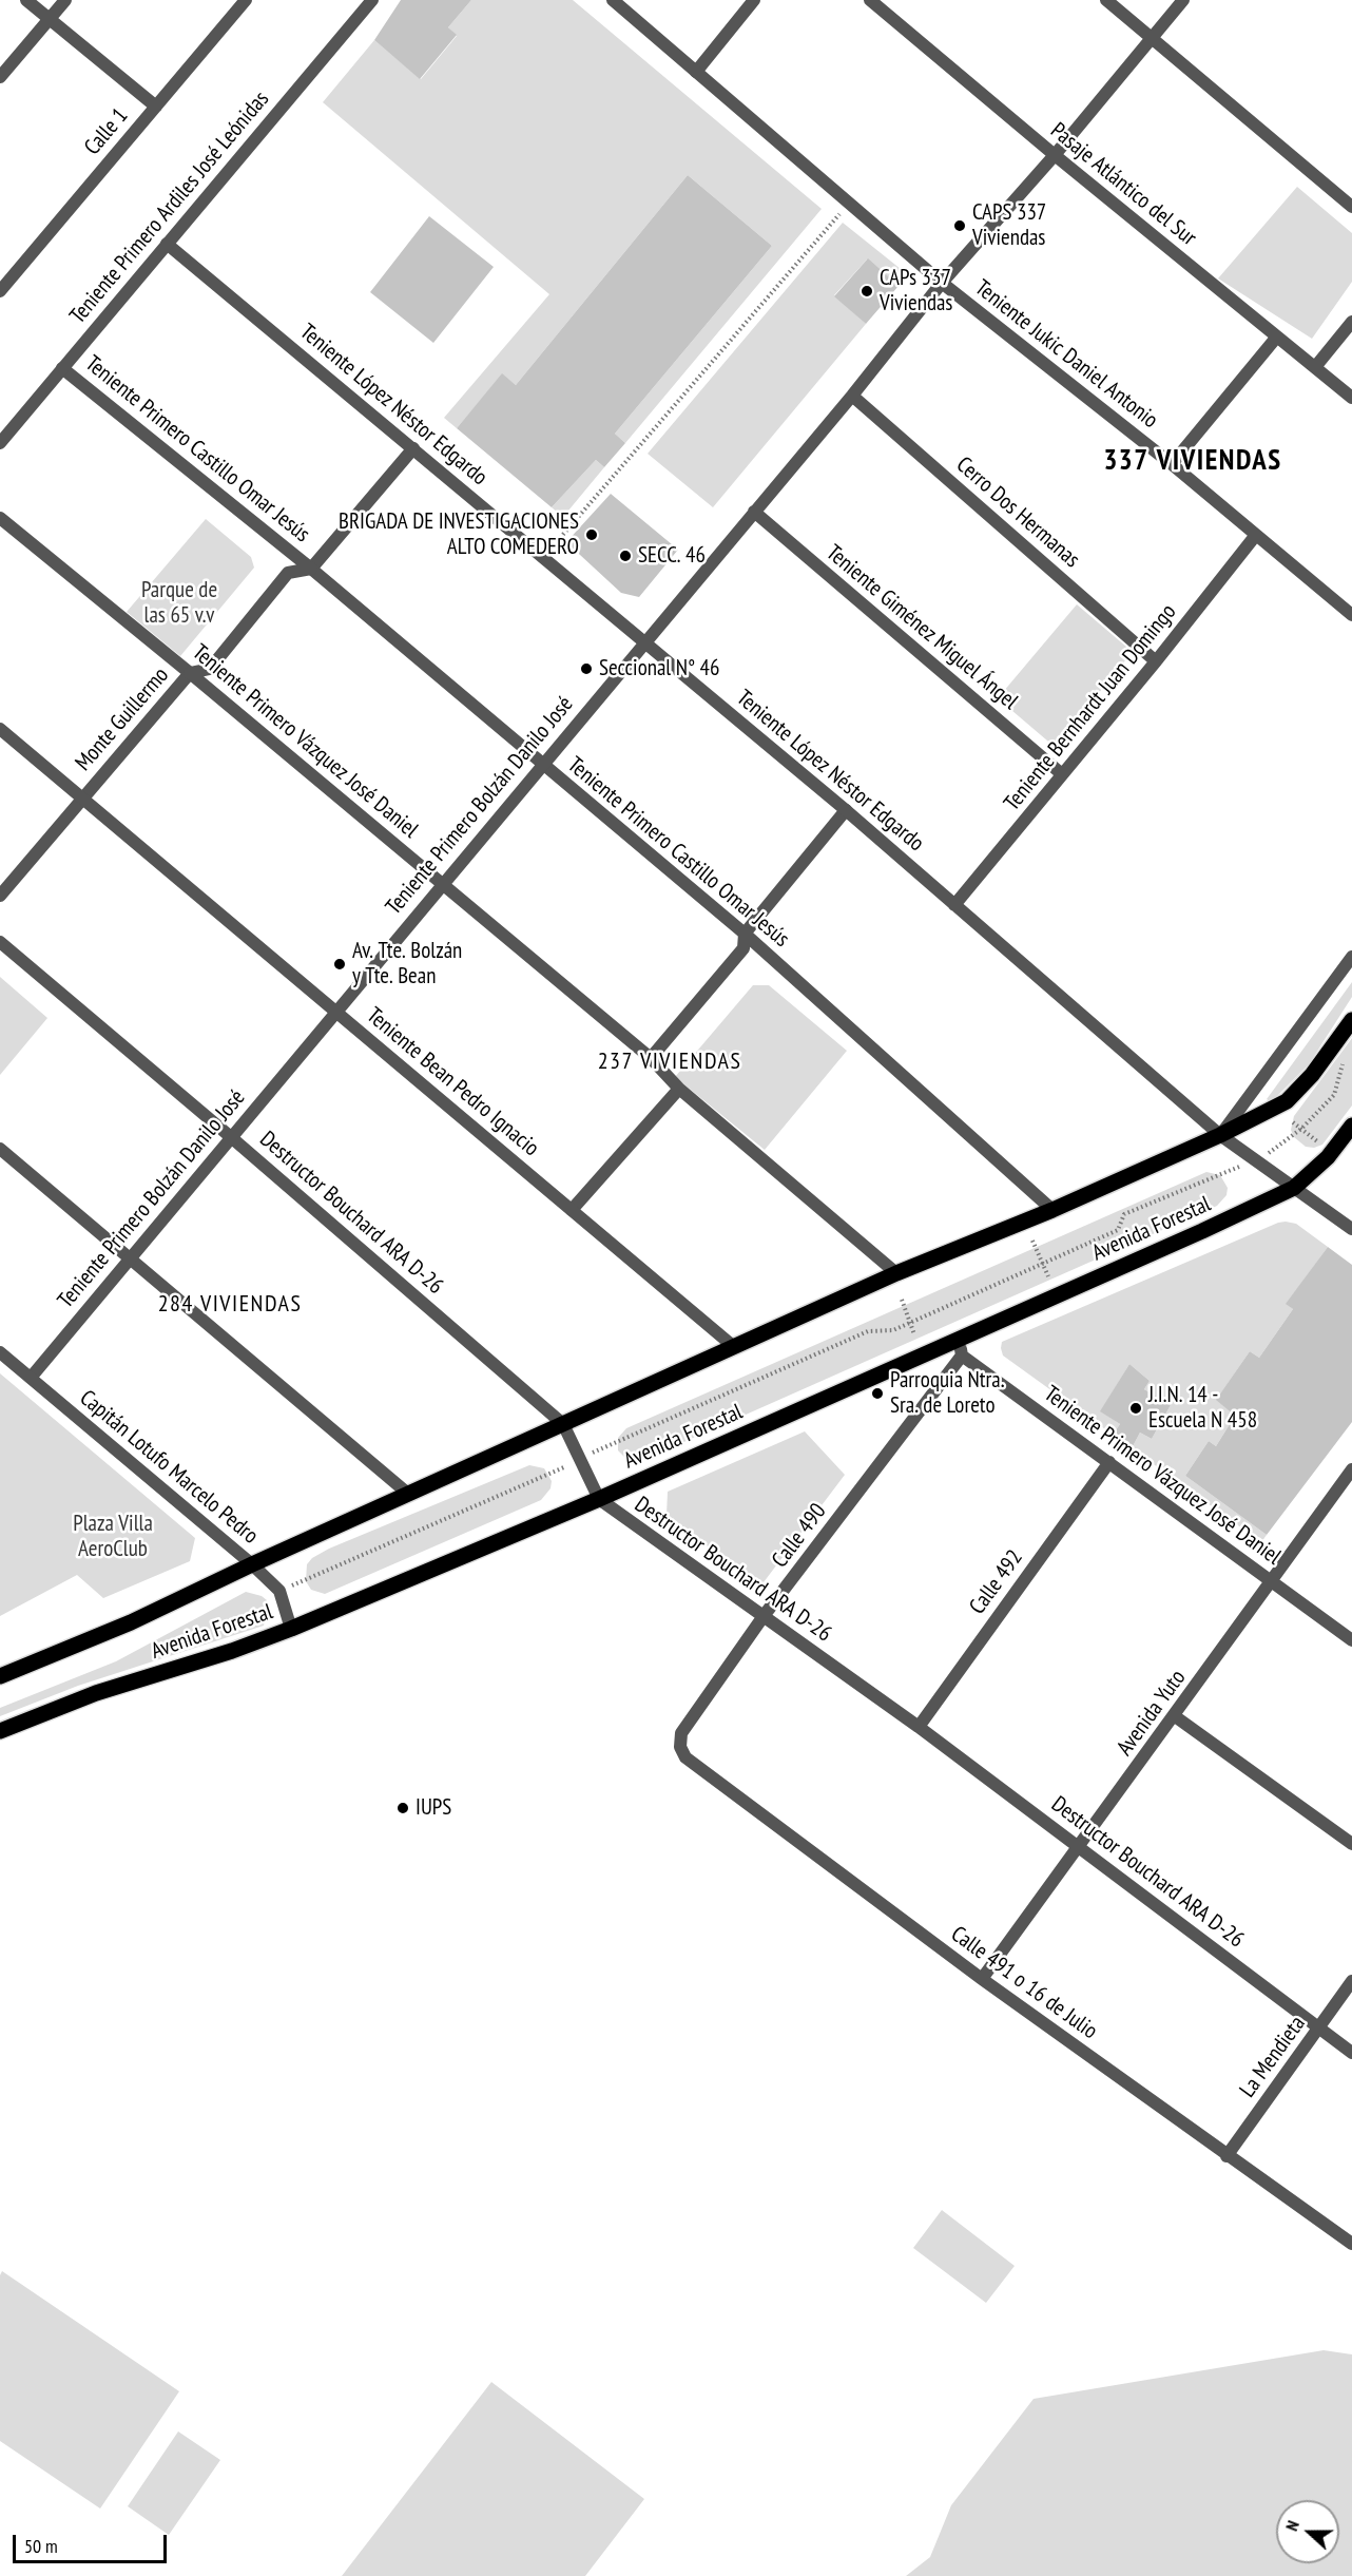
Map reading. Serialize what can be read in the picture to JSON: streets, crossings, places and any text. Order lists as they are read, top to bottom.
{
  "streets": {
    "main road": ["Avenida Forestal"],
    "street": [
      "Calle 1",
      "Pasaje Atlántico del Sur",
      "Teniente Primero Ardiles José Leónidas",
      "Teniente Jukic Daniel Antonio",
      "Teniente López Néstor Edgardo",
      "Teniente Primero Castillo Omar Jesús",
      "Cerro Dos Hermanas",
      "Teniente Giménez Miguel Ángel",
      "Teniente Bernhardt Juan Domingo",
      "Monte Guillermo",
      "Teniente Primero Vázquez José Daniel",
      "Teniente Primero Bolzán Danilo José",
      "Teniente Bean Pedro Ignacio",
      "Destructor Bouchard ARA D-26",
      "Capitán Lotufo Marcelo Pedro",
      "Calle 490",
      "Calle 492",
      "Avenida Yuto",
      "Calle 491 o 16 de Julio",
      "La Mendieta"
    ]
  },
  "crossings": [
    ["Pasaje Atlántico del Sur", "Teniente Primero Bolzán Danilo José"],
    ["Teniente Primero Ardiles José Leónidas", "Teniente López Néstor Edgardo"],
    ["Teniente Primero Ardiles José Leónidas", "Teniente Primero Castillo Omar Jesús"],
    ["Teniente Jukic Daniel Antonio", "Teniente Bernhardt Juan Domingo"],
    ["Teniente Jukic Daniel Antonio", "Teniente Primero Bolzán Danilo José"],
    ["Teniente López Néstor Edgardo", "Teniente Bernhardt Juan Domingo"],
    ["Teniente López Néstor Edgardo", "Monte Guillermo"],
    ["Teniente López Néstor Edgardo", "Teniente Primero Bolzán Danilo José"],
    ["Teniente López Néstor Edgardo", "Avenida Forestal"],
    ["Teniente Primero Castillo Omar Jesús", "Monte Guillermo"],
    ["Teniente Primero Castillo Omar Jesús", "Teniente Primero Bolzán Danilo José"],
    ["Teniente Primero Castillo Omar Jesús", "Avenida Forestal"],
    ["Cerro Dos Hermanas", "Teniente Bernhardt Juan Domingo"],
    ["Cerro Dos Hermanas", "Teniente Primero Bolzán Danilo José"],
    ["Teniente Giménez Miguel Ángel", "Teniente Bernhardt Juan Domingo"],
    ["Teniente Giménez Miguel Ángel", "Teniente Primero Bolzán Danilo José"],
    ["Monte Guillermo", "Teniente Primero Vázquez José Daniel"],
    ["Monte Guillermo", "Teniente Bean Pedro Ignacio"],
    ["Teniente Primero Vázquez José Daniel", "Teniente Primero Bolzán Danilo José"],
    ["Teniente Primero Vázquez José Daniel", "Avenida Forestal"],
    ["Teniente Primero Vázquez José Daniel", "Calle 490"],
    ["Teniente Primero Vázquez José Daniel", "Calle 492"],
    ["Teniente Primero Vázquez José Daniel", "Avenida Yuto"],
    ["Teniente Primero Bolzán Danilo José", "Teniente Bean Pedro Ignacio"],
    ["Teniente Primero Bolzán Danilo José", "Destructor Bouchard ARA D-26"],
    ["Teniente Primero Bolzán Danilo José", "Capitán Lotufo Marcelo Pedro"],
    ["Teniente Bean Pedro Ignacio", "Avenida Forestal"],
    ["Destructor Bouchard ARA D-26", "Avenida Forestal"],
    ["Destructor Bouchard ARA D-26", "Calle 490"],
    ["Destructor Bouchard ARA D-26", "Calle 492"],
    ["Destructor Bouchard ARA D-26", "Avenida Yuto"],
    ["Destructor Bouchard ARA D-26", "La Mendieta"],
    ["Avenida Forestal", "Capitán Lotufo Marcelo Pedro"],
    ["Calle 490", "Calle 491 o 16 de Julio"],
    ["Avenida Yuto", "Calle 491 o 16 de Julio"],
    ["Calle 491 o 16 de Julio", "La Mendieta"]
  ],
  "districts": ["337 VIVIENDAS", "237 VIVIENDAS", "284 VIVIENDAS"],
  "parks": ["Parque de las 65 v.v", "Plaza Villa AeroClub"],
  "places": [
    "CAPS 337 Viviendas",
    "CAPs 337 Viviendas",
    "BRIGADA DE INVESTIGACIONES ALTO COMEDERO",
    "SECC. 46",
    "Seccional N° 46",
    "Av. Tte. Bolzán y Tte. Bean",
    "Parroquia Ntra. Sra. de Loreto",
    "J.I.N. 14 - Escuela N 458",
    "IUPS"
  ],
  "scale_bar": "50 m",
  "north": "left"
}
